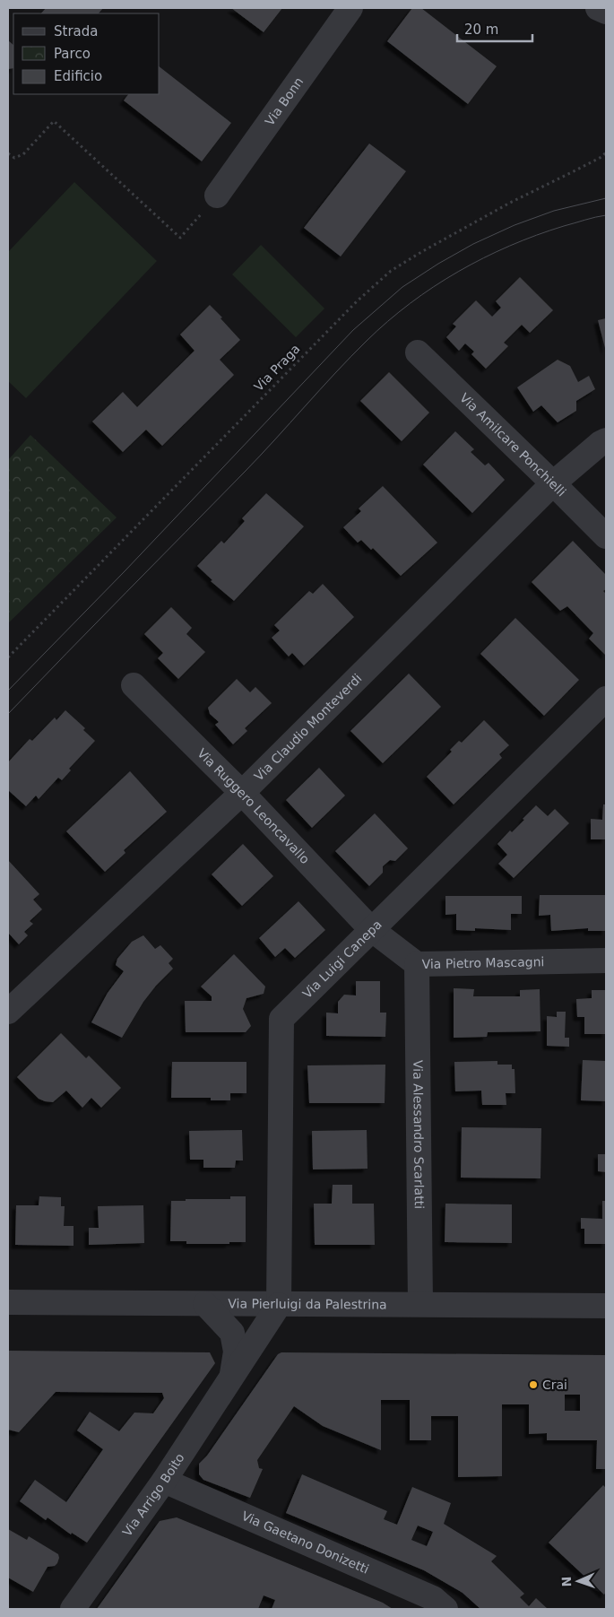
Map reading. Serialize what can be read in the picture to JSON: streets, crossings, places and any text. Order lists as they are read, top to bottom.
{
  "streets": {
    "street": [
      "Via Bonn",
      "Via Amilcare Ponchielli",
      "Via Claudio Monteverdi",
      "Via Ruggero Leoncavallo",
      "Via Luigi Canepa",
      "Via Pietro Mascagni",
      "Via Alessandro Scarlatti",
      "Via Pierluigi da Palestrina",
      "Via Arrigo Boito",
      "Via Gaetano Donizetti"
    ],
    "path": ["Via Praga"]
  },
  "crossings": [
    ["Via Amilcare Ponchielli", "Via Claudio Monteverdi"],
    ["Via Claudio Monteverdi", "Via Ruggero Leoncavallo"],
    ["Via Ruggero Leoncavallo", "Via Luigi Canepa"],
    ["Via Ruggero Leoncavallo", "Via Pietro Mascagni"],
    ["Via Luigi Canepa", "Via Pietro Mascagni"],
    ["Via Luigi Canepa", "Via Pierluigi da Palestrina"],
    ["Via Luigi Canepa", "Via Arrigo Boito"],
    ["Via Pietro Mascagni", "Via Alessandro Scarlatti"],
    ["Via Alessandro Scarlatti", "Via Pierluigi da Palestrina"],
    ["Via Pierluigi da Palestrina", "Via Arrigo Boito"],
    ["Via Arrigo Boito", "Via Gaetano Donizetti"]
  ],
  "places": ["Crai"],
  "legend": ["Strada", "Parco", "Edificio"],
  "scale_bar": "20 m",
  "north": "left"
}
